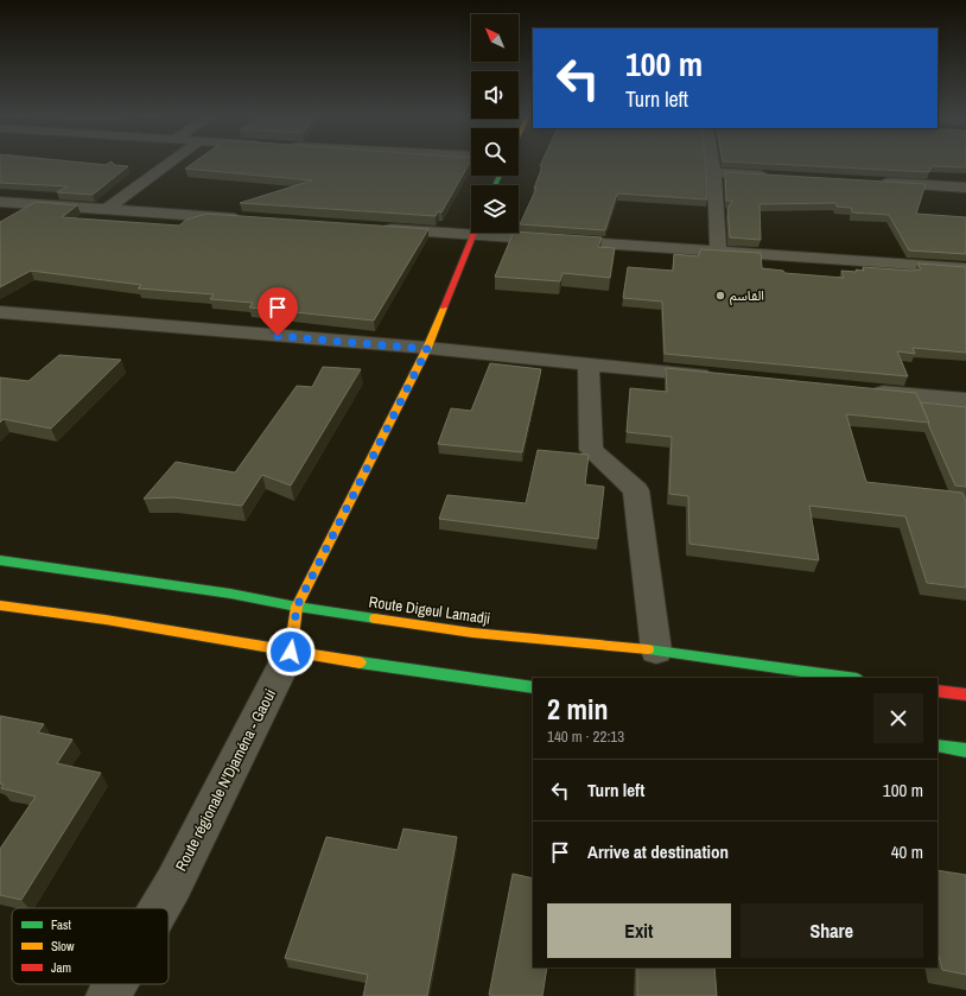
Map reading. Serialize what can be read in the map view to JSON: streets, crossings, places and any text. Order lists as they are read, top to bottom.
{
  "streets": {
    "street": ["Route Digeul Lamadji", "Route régionale N'Djaména - Gaoui"]
  },
  "crossings": [
    ["Route Digeul Lamadji", "Route régionale N'Djaména - Gaoui"]
  ],
  "places": ["القاسم"],
  "legend": ["Fast", "Slow", "Jam"],
  "north": "top left",
  "page": {
    "turn": ["100 m", "Turn left"],
    "heading": ["2 min", "140 m · 22:13"],
    "list": [
      {
        "name": "Turn left",
        "value": "100 m"
      },
      {
        "name": "Arrive at destination",
        "value": "40 m"
      }
    ],
    "buttons": ["Exit", "Share"]
  }
}
